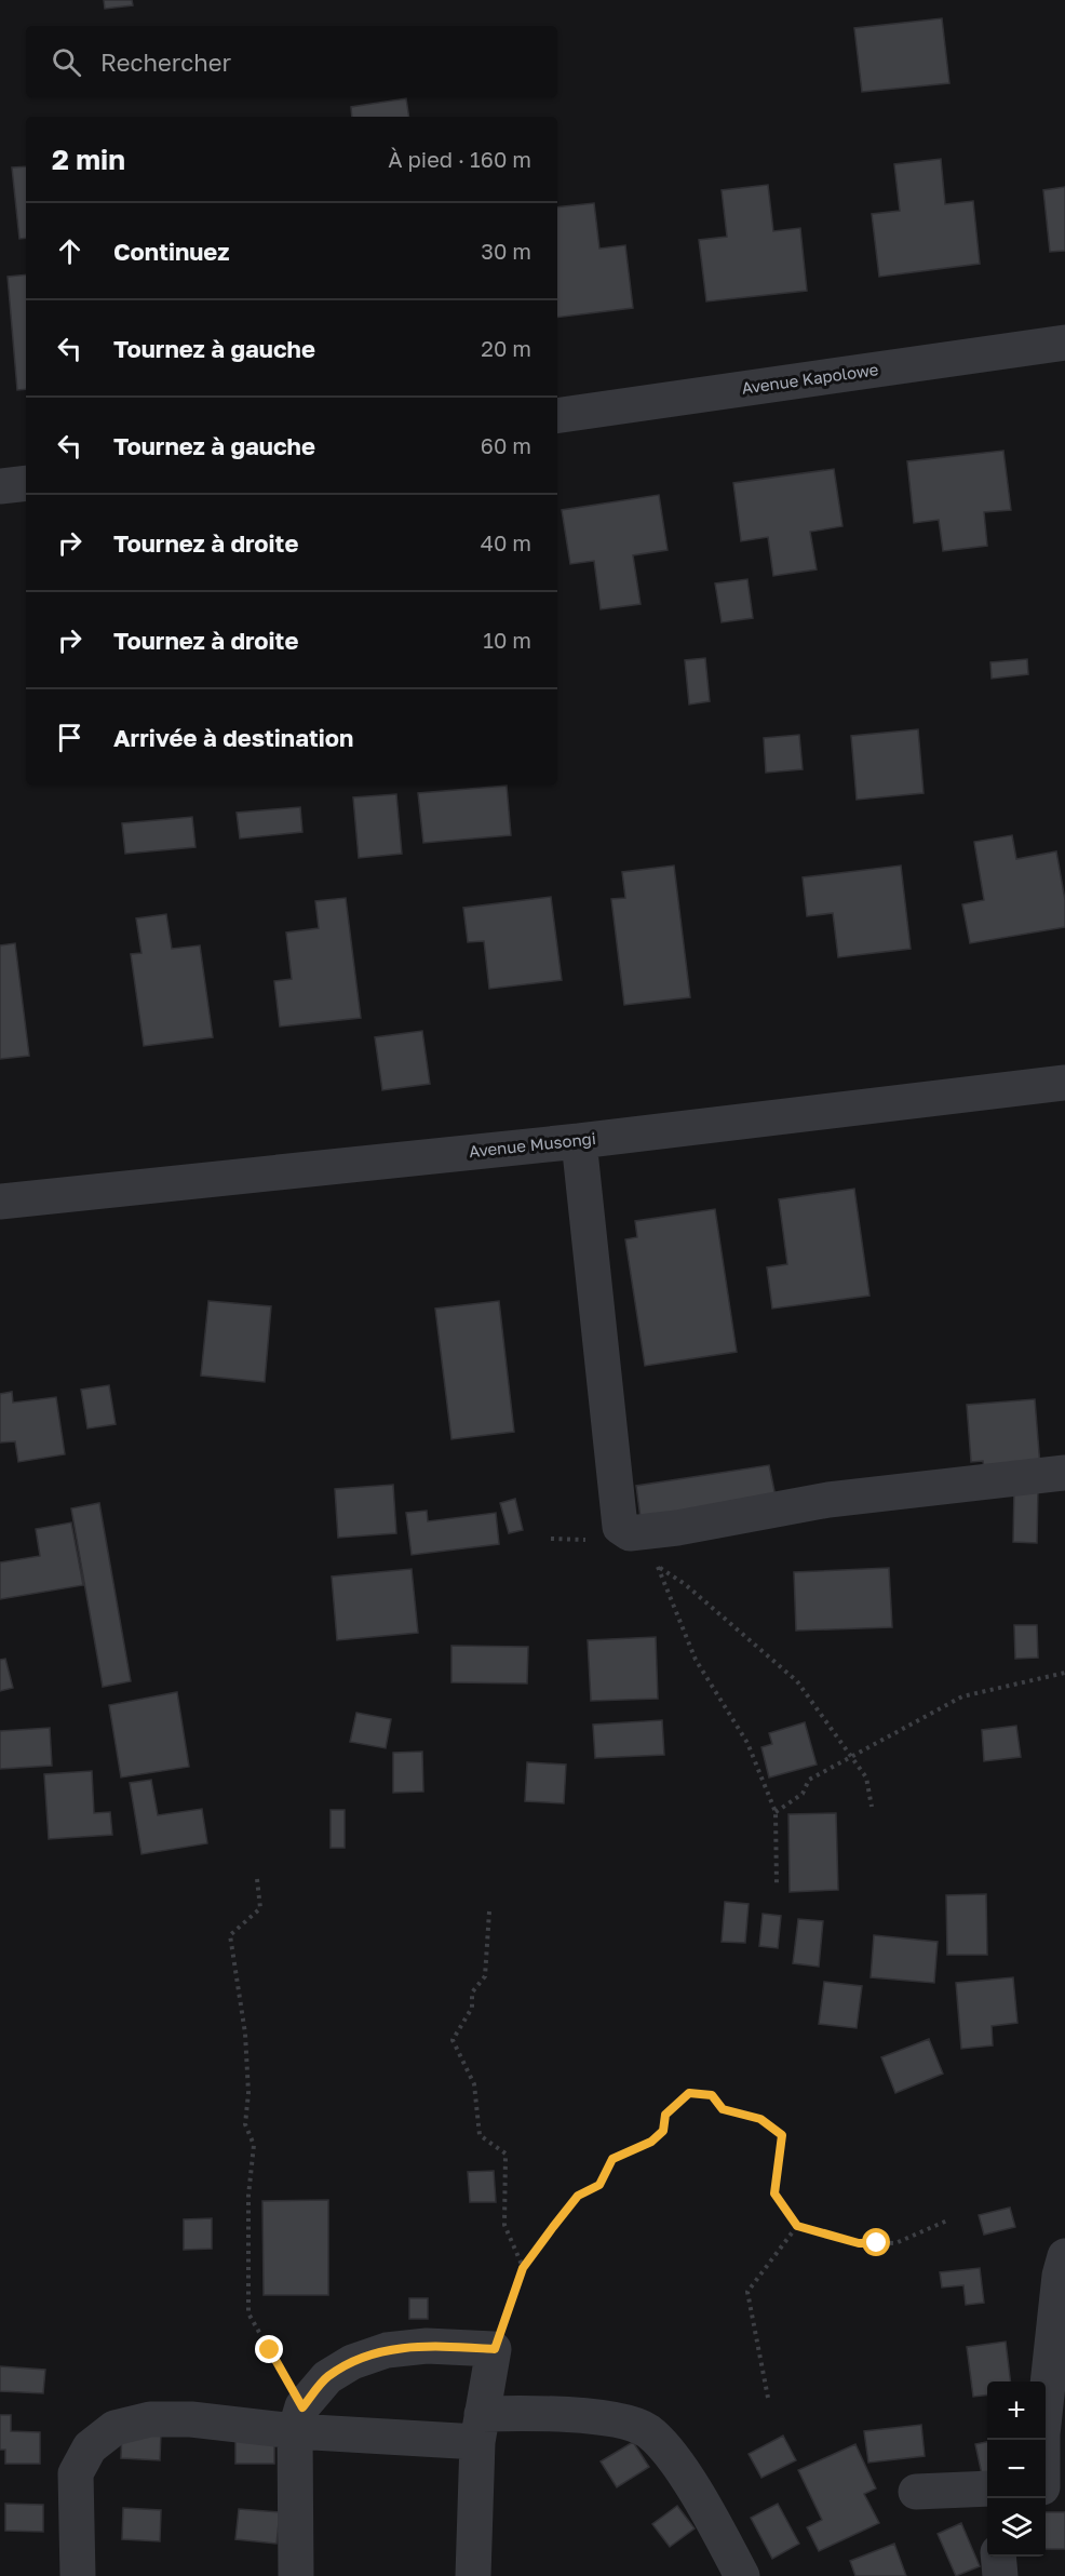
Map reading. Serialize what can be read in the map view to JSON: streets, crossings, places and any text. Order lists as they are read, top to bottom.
{
  "streets": {
    "street": ["Avenue Kapolowe", "Avenue Musongi"]
  },
  "page": {
    "search": "Rechercher",
    "heading": ["2 min", "À pied · 160 m"],
    "list": [
      ["Continuez", "30 m"],
      ["Tournez à gauche", "20 m"],
      ["Tournez à gauche", "60 m"],
      ["Tournez à droite", "40 m"],
      ["Tournez à droite", "10 m"],
      "Arrivée à destination"
    ],
    "map_buttons": ["+", "−"]
  }
}
